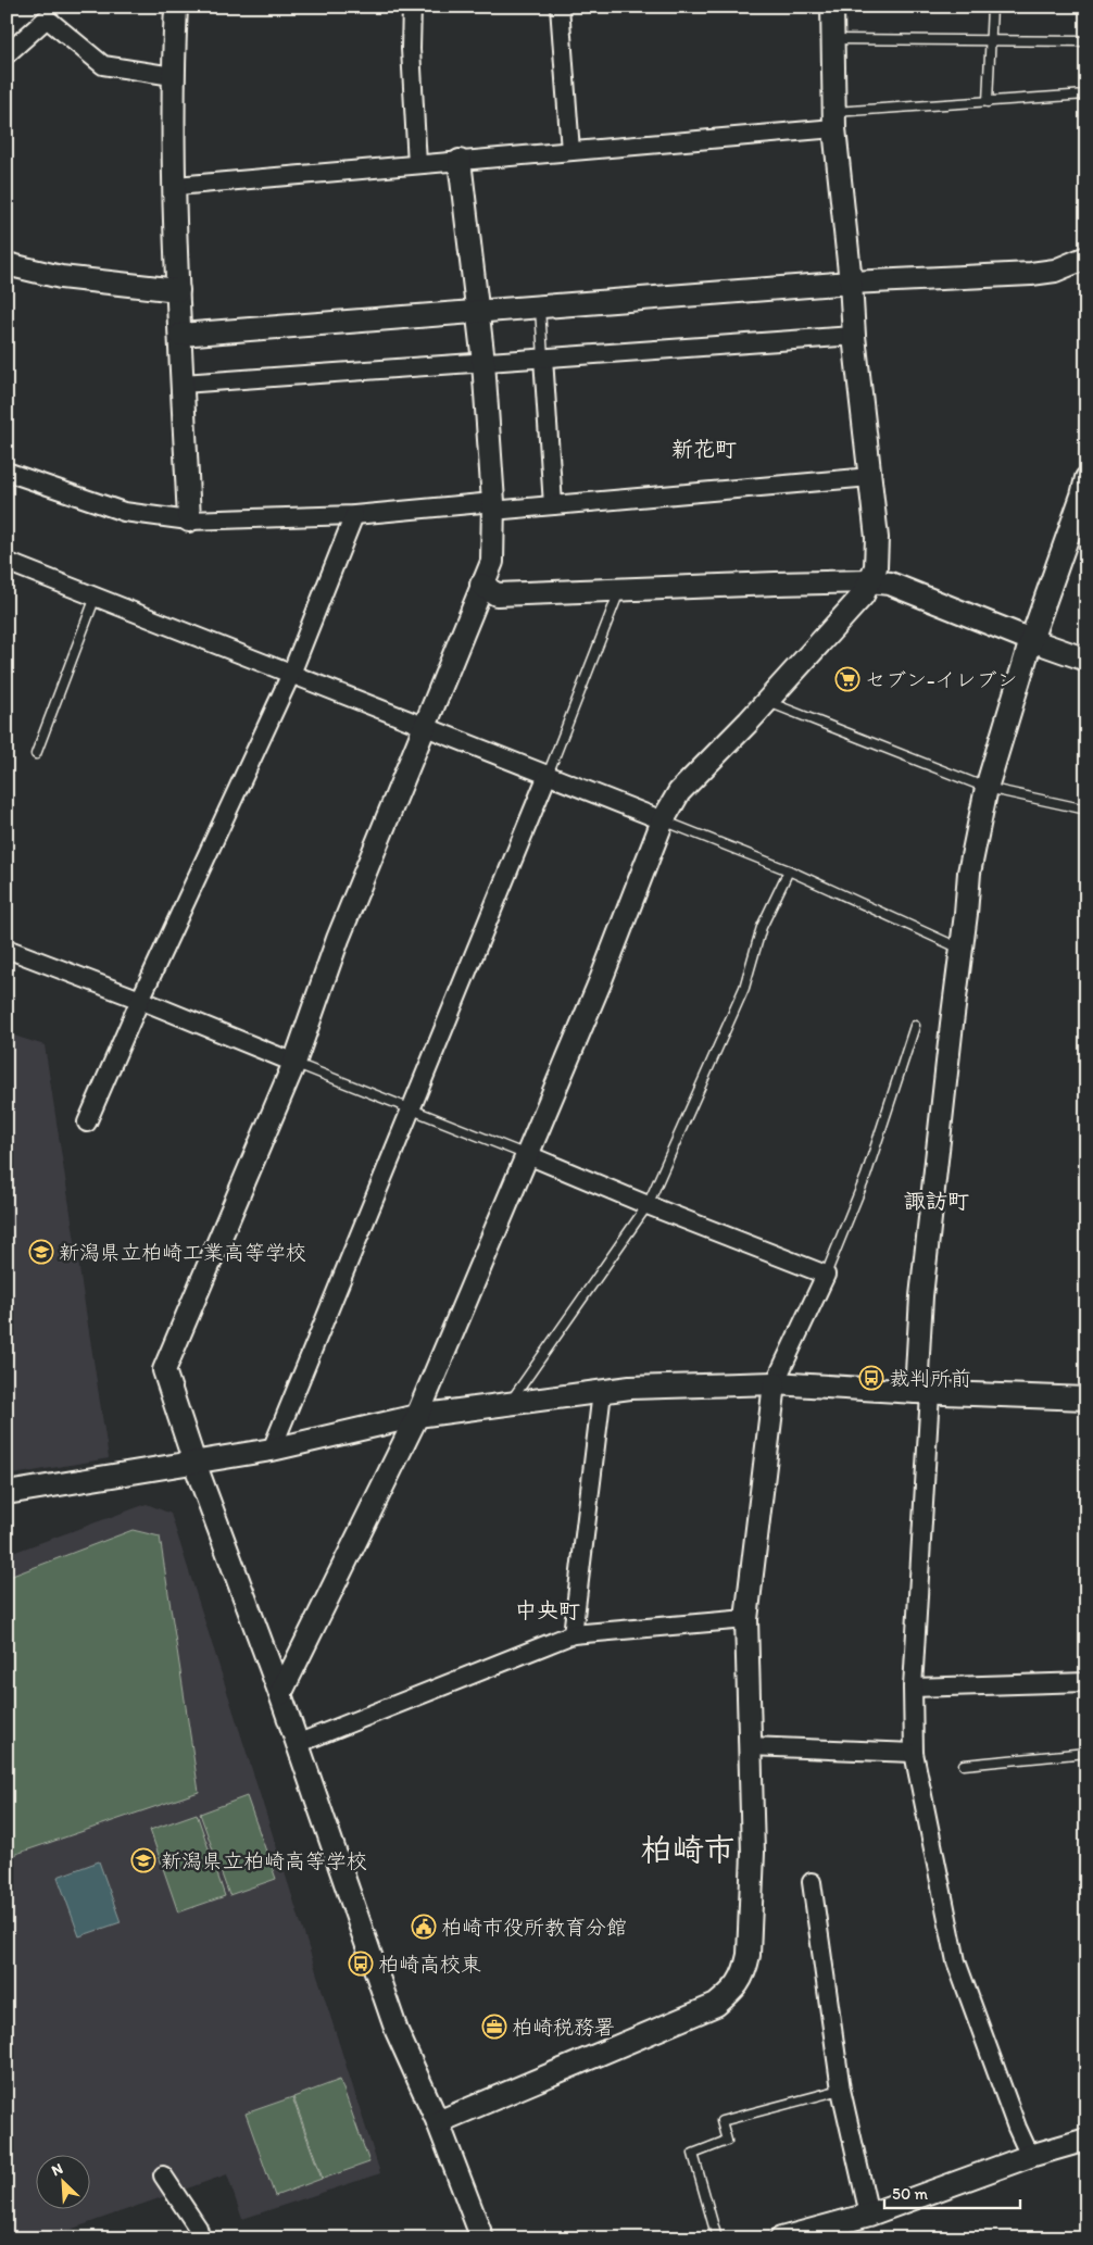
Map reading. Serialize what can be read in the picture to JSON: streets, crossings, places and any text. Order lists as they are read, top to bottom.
{
  "districts": [
    "新花町",
    "諏訪町",
    "中央町",
    "柏崎市"
  ],
  "places": {
    "supermarket": ["セブン-イレブン"],
    "school or university": ["新潟県立柏崎工業高等学校", "新潟県立柏崎高等学校"],
    "bus stop": ["裁判所前", "柏崎高校東"],
    "public building": ["柏崎市役所教育分館"],
    "office": ["柏崎税務署"]
  },
  "scale_bar": "50 m",
  "north": "top left"
}
